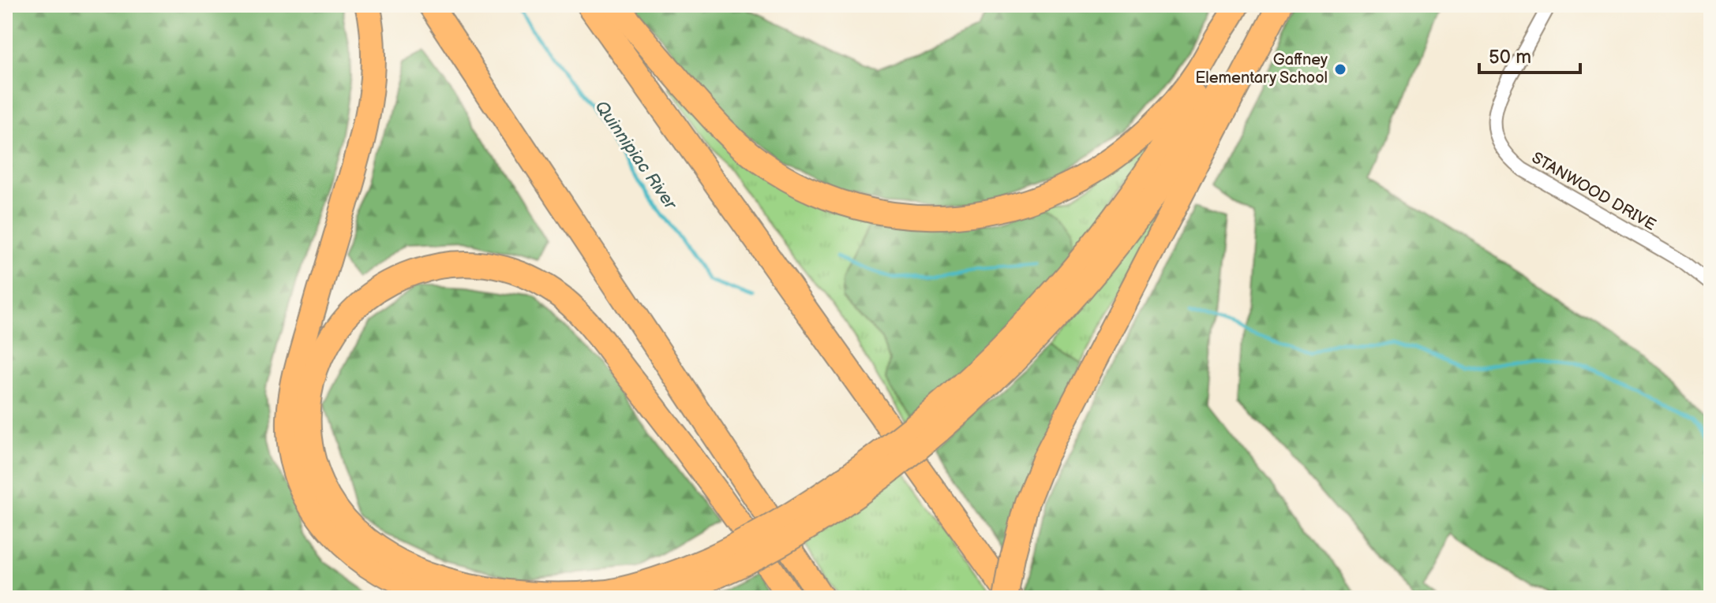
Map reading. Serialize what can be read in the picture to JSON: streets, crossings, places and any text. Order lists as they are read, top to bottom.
{
  "streets": {
    "street": ["STANWOOD DRIVE"]
  },
  "water": ["Quinnipiac River"],
  "places": ["Gaffney Elementary School"],
  "scale_bar": "50 m"
}
